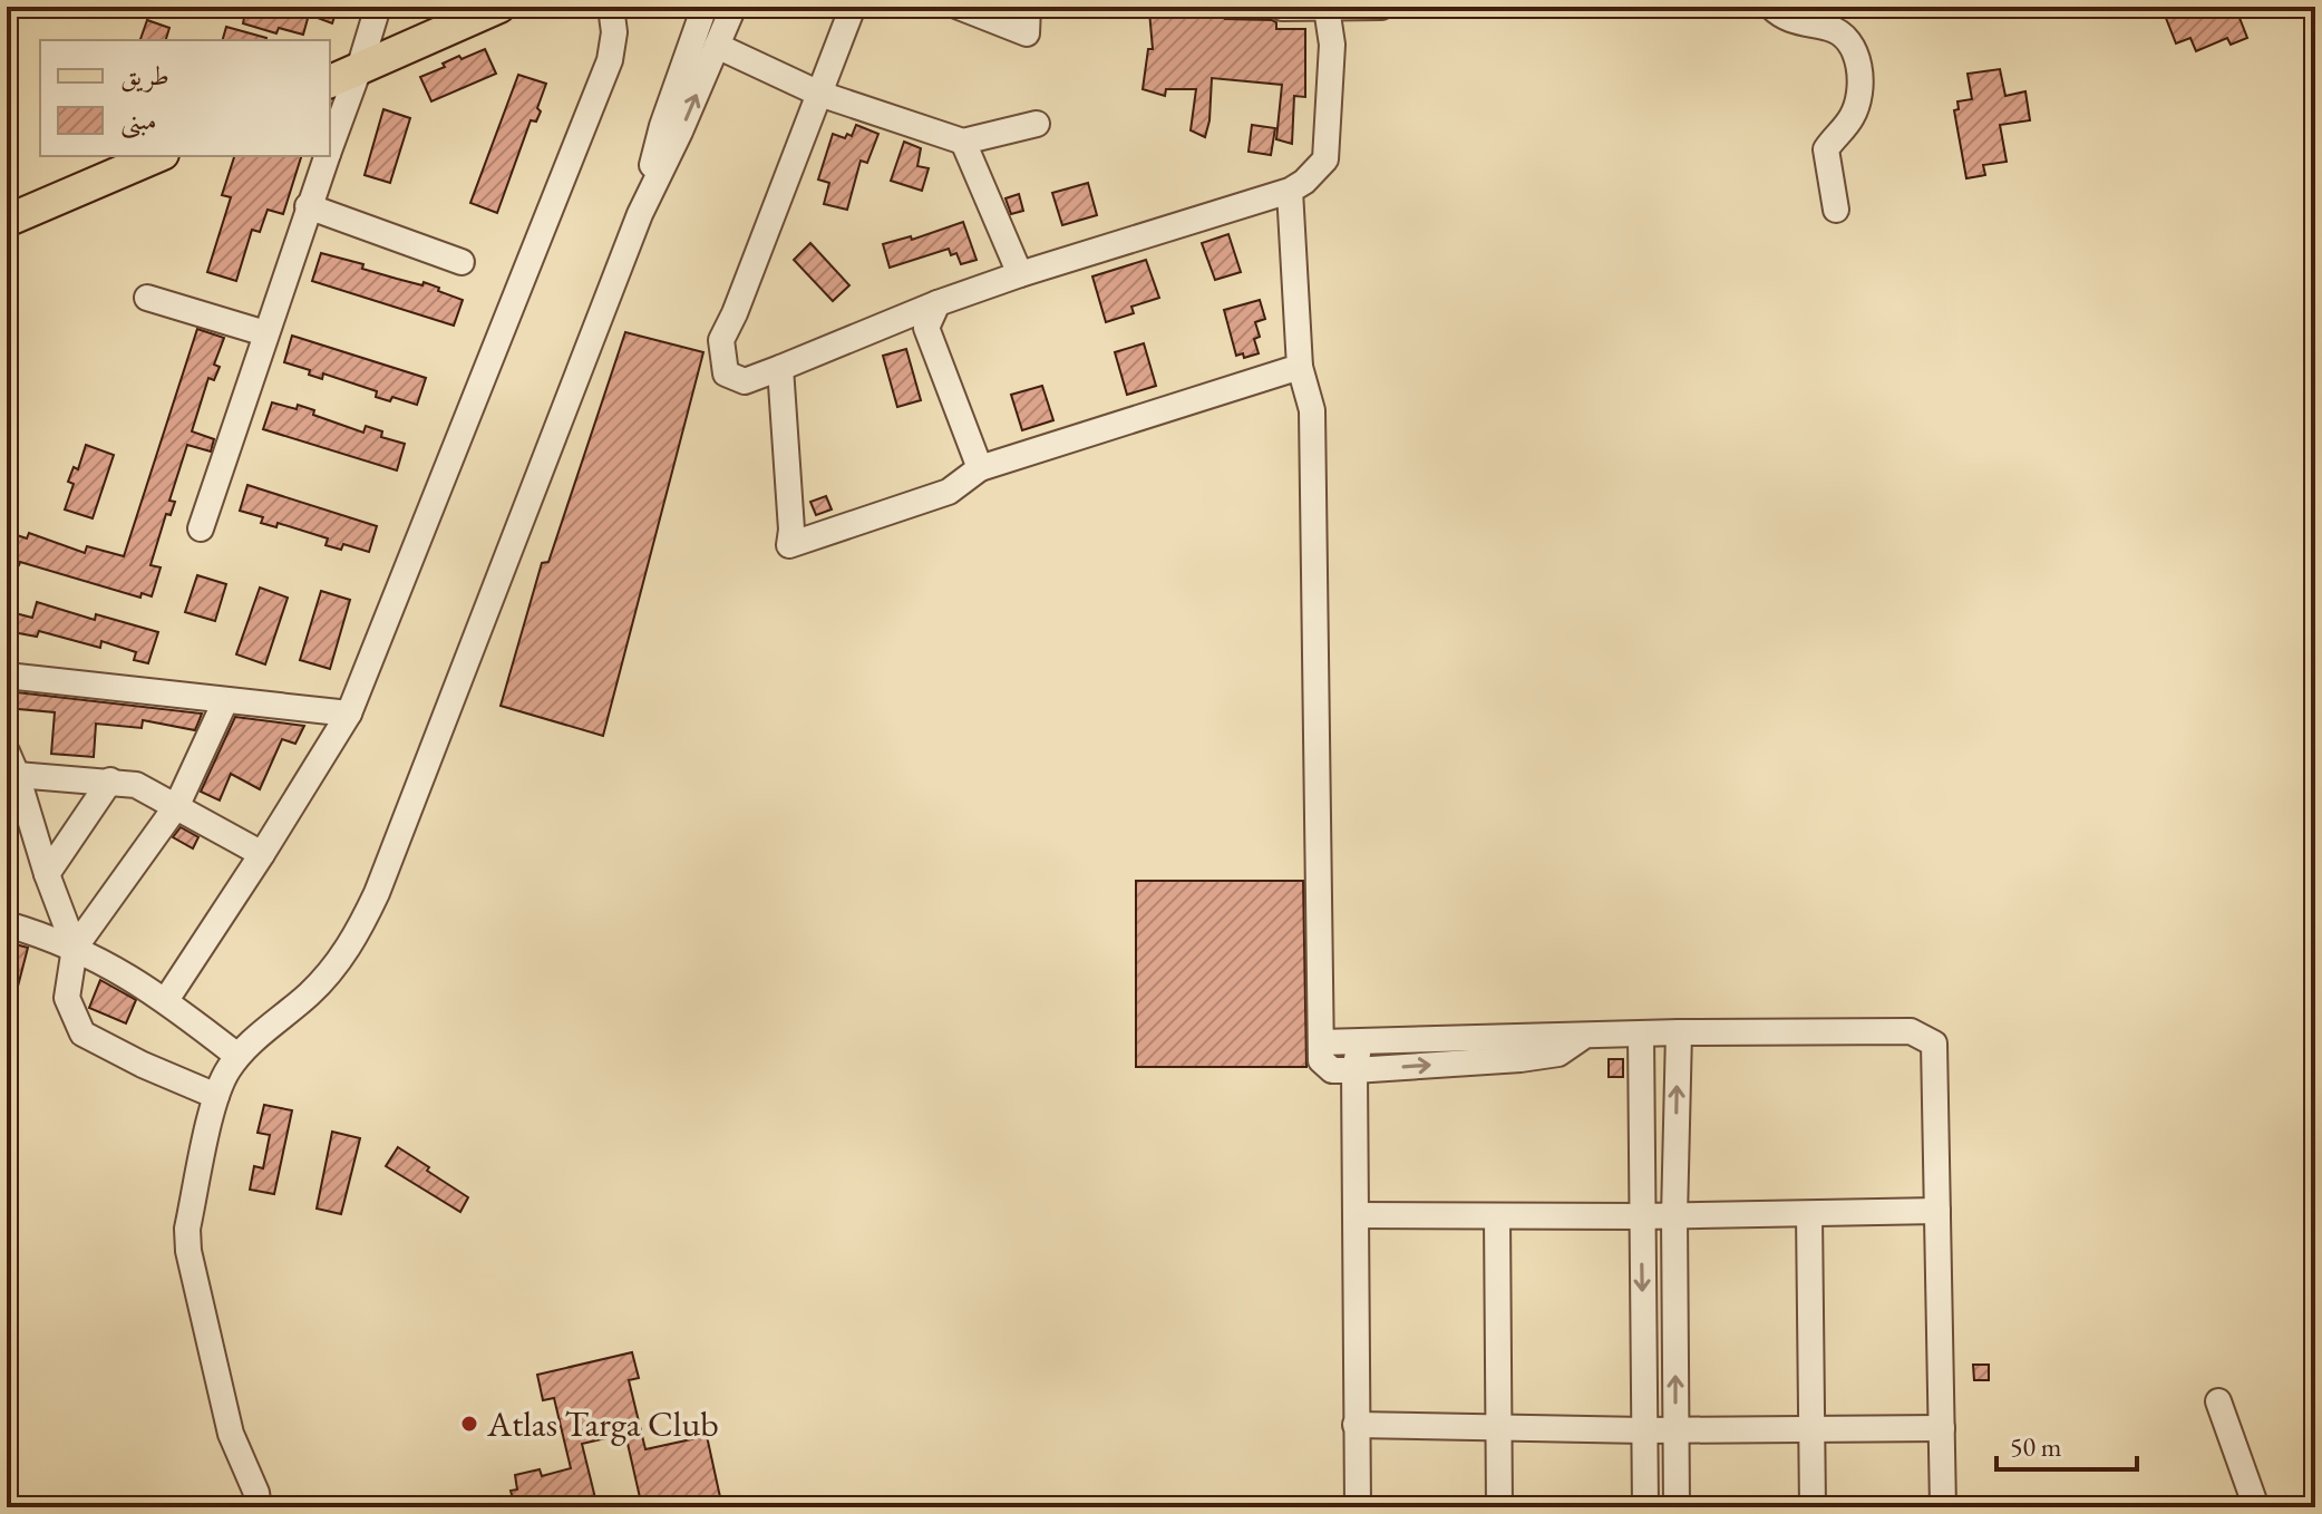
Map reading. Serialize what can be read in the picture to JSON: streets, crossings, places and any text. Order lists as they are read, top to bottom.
{
  "places": ["Atlas Targa Club"],
  "legend": ["طريق", "مبنى"],
  "scale_bar": "50 m"
}
